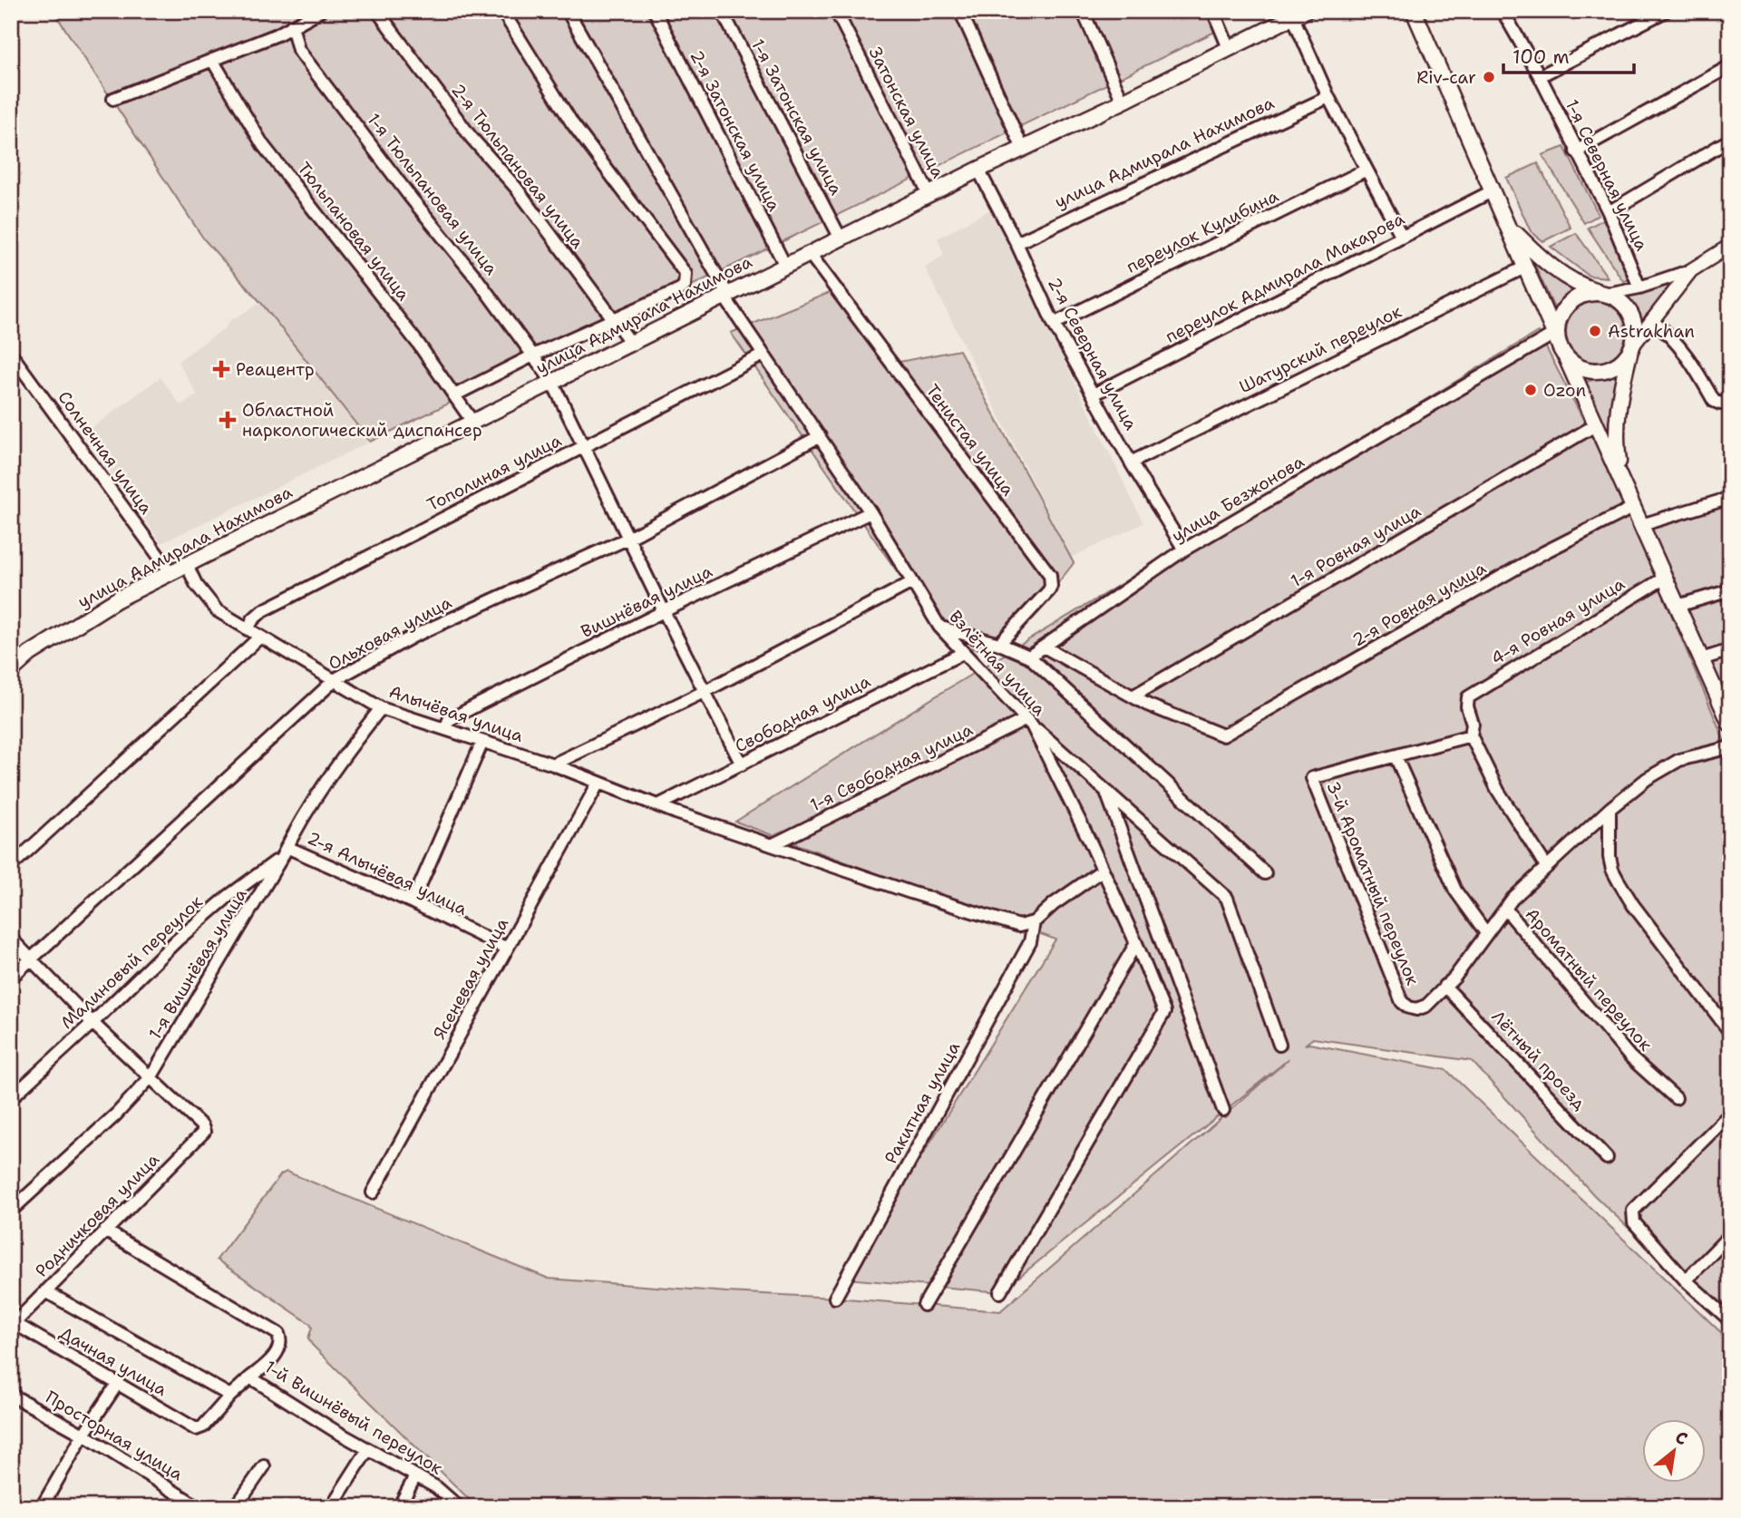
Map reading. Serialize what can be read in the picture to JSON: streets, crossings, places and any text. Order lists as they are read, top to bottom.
{
  "streets": {
    "main road": ["улица Адмирала Нахимова"],
    "street": [
      "Затонская улица",
      "1-я Затонская улица",
      "2-я Затонская улица",
      "2-я Тюльпановая улица",
      "1-я Северная улица",
      "1-я Тюльпановая улица",
      "Тюльпановая улица",
      "переулок Кулибина",
      "переулок Адмирала Макарова",
      "Шатурский переулок",
      "2-я Северная улица",
      "Тенистая улица",
      "Солнечная улица",
      "Тополиная улица",
      "улица Безжонова",
      "1-я Ровная улица",
      "Вишнёвая улица",
      "2-я Ровная улица",
      "4-я Ровная улица",
      "Ольховая улица",
      "Взлётная улица",
      "Алычёвая улица",
      "Свободная улица",
      "1-я Свободная улица",
      "2-я Алычёвая улица",
      "3-й Ароматный переулок",
      "Малиновый переулок",
      "1-я Вишнёвая улица",
      "Ясеневая улица",
      "Ароматный переулок",
      "Лётный проезд",
      "Ракитная улица",
      "Родничковая улица",
      "Дачная улица",
      "1-й Вишнёвый переулок",
      "Просторная улица"
    ]
  },
  "crossings": [
    ["Затонская улица", "улица Адмирала Нахимова"],
    ["1-я Затонская улица", "улица Адмирала Нахимова"],
    ["2-я Затонская улица", "улица Адмирала Нахимова"],
    ["улица Адмирала Нахимова", "2-я Тюльпановая улица"],
    ["улица Адмирала Нахимова", "1-я Тюльпановая улица"],
    ["улица Адмирала Нахимова", "Тюльпановая улица"],
    ["улица Адмирала Нахимова", "2-я Северная улица"],
    ["улица Адмирала Нахимова", "Тенистая улица"],
    ["улица Адмирала Нахимова", "Солнечная улица"],
    ["улица Адмирала Нахимова", "Взлётная улица"],
    ["улица Адмирала Нахимова", "Алычёвая улица"],
    ["1-я Тюльпановая улица", "Тополиная улица"],
    ["1-я Тюльпановая улица", "Вишнёвая улица"],
    ["1-я Тюльпановая улица", "Ольховая улица"],
    ["1-я Тюльпановая улица", "Свободная улица"],
    ["переулок Кулибина", "2-я Северная улица"],
    ["переулок Адмирала Макарова", "2-я Северная улица"],
    ["Шатурский переулок", "2-я Северная улица"],
    ["2-я Северная улица", "улица Безжонова"],
    ["Тополиная улица", "Взлётная улица"],
    ["Тополиная улица", "Алычёвая улица"],
    ["1-я Ровная улица", "2-я Ровная улица"],
    ["Вишнёвая улица", "Взлётная улица"],
    ["Вишнёвая улица", "Алычёвая улица"],
    ["Ольховая улица", "Взлётная улица"],
    ["Ольховая улица", "Алычёвая улица"],
    ["Взлётная улица", "Свободная улица"],
    ["Взлётная улица", "1-я Свободная улица"],
    ["Алычёвая улица", "Свободная улица"],
    ["Алычёвая улица", "1-я Свободная улица"],
    ["Алычёвая улица", "1-я Вишнёвая улица"],
    ["Алычёвая улица", "Ясеневая улица"],
    ["Алычёвая улица", "Ракитная улица"],
    ["2-я Алычёвая улица", "Малиновый переулок"],
    ["2-я Алычёвая улица", "1-я Вишнёвая улица"],
    ["2-я Алычёвая улица", "Ясеневая улица"],
    ["3-й Ароматный переулок", "Лётный проезд"],
    ["Малиновый переулок", "1-я Вишнёвая улица"],
    ["1-я Вишнёвая улица", "Родничковая улица"],
    ["Родничковая улица", "Дачная улица"],
    ["Родничковая улица", "1-й Вишнёвый переулок"]
  ],
  "places": {
    "other": ["Riv-car", "Astrakhan", "Ozon"],
    "health": ["Реацентр", "Областной наркологический диспансер"]
  },
  "scale_bar": "100 m",
  "north": "top right"
}
